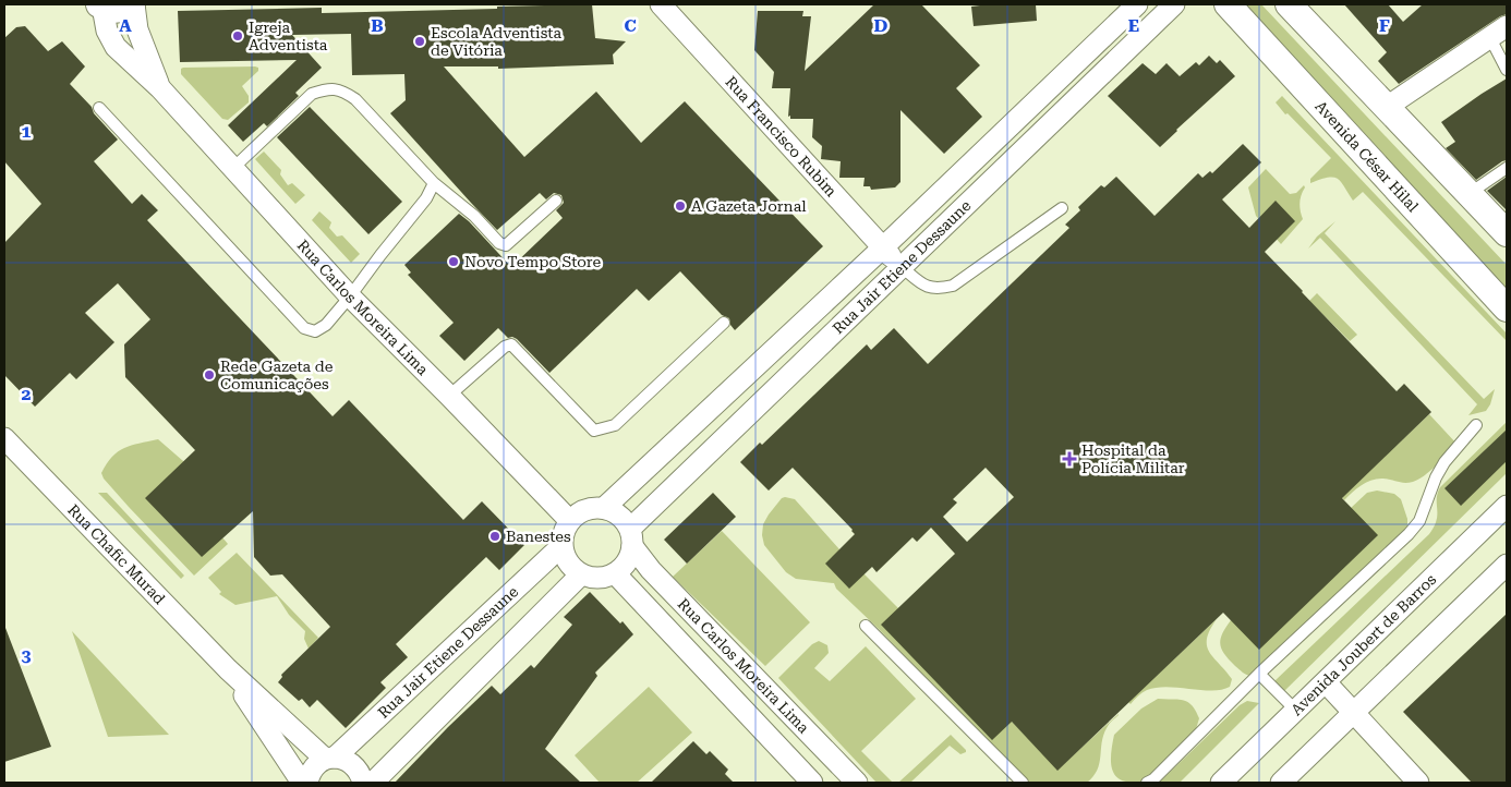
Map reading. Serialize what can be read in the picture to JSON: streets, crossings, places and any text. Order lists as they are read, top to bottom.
{
  "streets": {
    "street": [
      "Rua Francisco Rubim",
      "Avenida César Hilal",
      "Rua Jair Etiene Dessaune",
      "Rua Carlos Moreira Lima",
      "Rua Chafic Murad",
      "Avenida Joubert de Barros"
    ]
  },
  "crossings": [
    ["Rua Francisco Rubim", "Rua Jair Etiene Dessaune"],
    ["Rua Jair Etiene Dessaune", "Rua Carlos Moreira Lima"],
    ["Rua Jair Etiene Dessaune", "Rua Chafic Murad"]
  ],
  "places": {
    "other": [
      "Igreja Adventista",
      "Escola Adventista de Vitória",
      "A Gazeta Jornal",
      "Novo Tempo Store",
      "Rede Gazeta de Comunicações",
      "Banestes"
    ],
    "health": ["Hospital da Polícia Militar"]
  },
  "grid": {
    "columns": [
      "A",
      "B",
      "C",
      "D",
      "E",
      "F"
    ],
    "rows": ["1", "2", "3"]
  }
}
